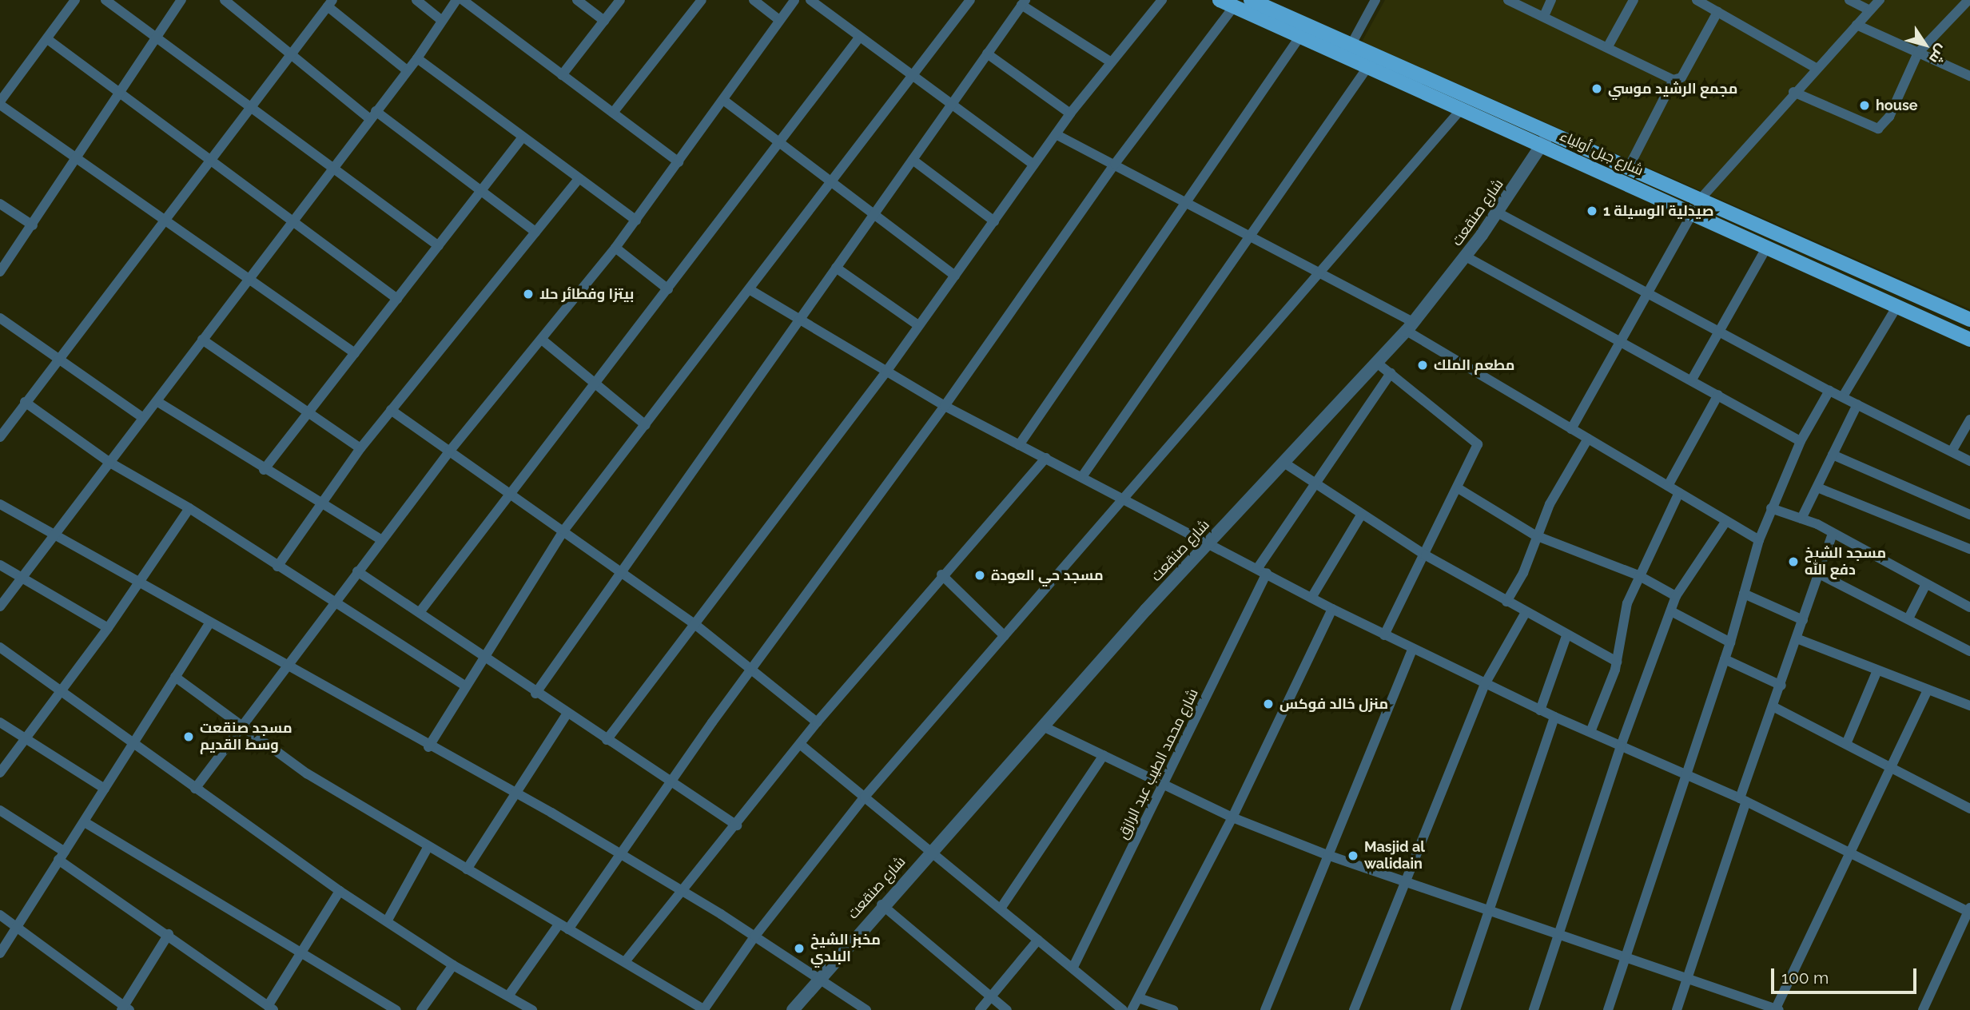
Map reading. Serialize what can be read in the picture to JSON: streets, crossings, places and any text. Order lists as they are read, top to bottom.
{
  "streets": {
    "main road": ["شارع جبل أولياء"],
    "street": ["شارع صنقعت", "شارع محمد الطيب عبد الرازق"]
  },
  "crossings": [
    ["شارع جبل أولياء", "شارع صنقعت"]
  ],
  "places": [
    "مجمع الرشيد موسي",
    "house",
    "صيدلية الوسيلة 1",
    "بيتزا وفطائر حلا",
    "مطعم الملك",
    "مسجد الشيخ دفع الله",
    "مسجد حي العودة",
    "منزل خالد فوكس",
    "مسجد صنقعت وسط القديم",
    "Masjid al walidain",
    "مخبز الشيخ البلدي"
  ],
  "scale_bar": "100 m",
  "north": "bottom right"
}
